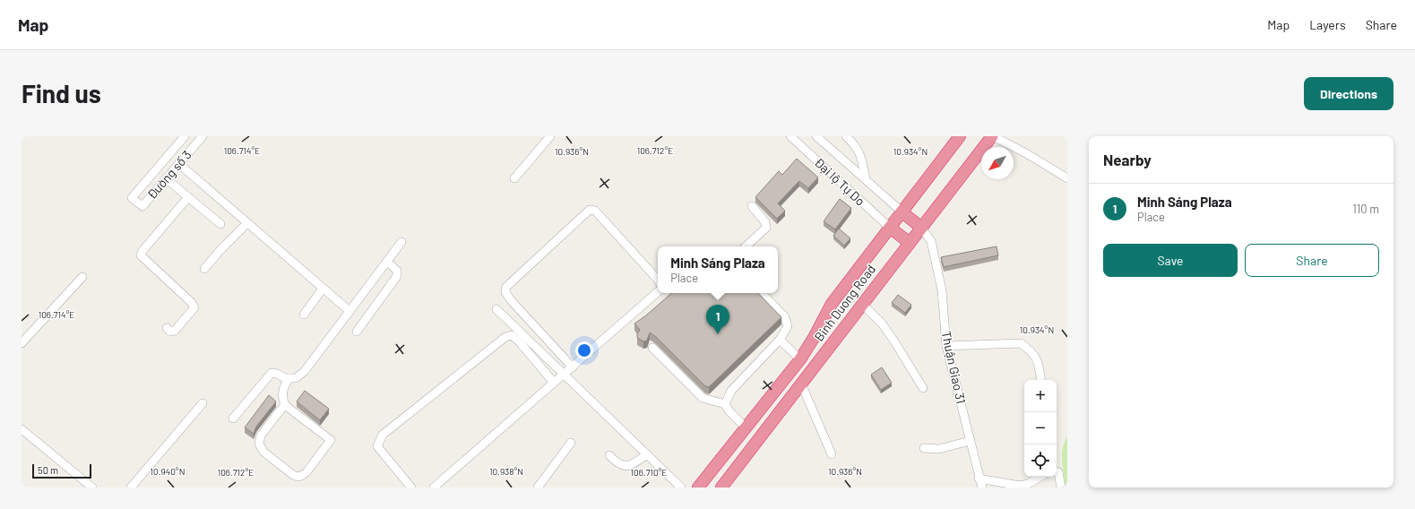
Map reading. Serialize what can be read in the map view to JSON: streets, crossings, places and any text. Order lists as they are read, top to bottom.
{
  "streets": {
    "highway": ["Binh Duong Road"],
    "street": ["Đường số 3", "Đại lộ Tự Do", "Thuận Giao 31"]
  },
  "crossings": [
    ["Đại lộ Tự Do", "Binh Duong Road"],
    ["Binh Duong Road", "Thuận Giao 31"]
  ],
  "scale_bar": "50 m",
  "north": "bottom left",
  "page": {
    "header": "Map",
    "nav": ["Map", "Layers", "Share"],
    "buttons": [
      "Directions",
      ["Save", "Share"]
    ],
    "title": "Find us",
    "heading": "Nearby",
    "list": [
      {
        "mark": "1",
        "name": "Minh Sáng Plaza",
        "note": "Place",
        "value": "110 m"
      }
    ],
    "popup": ["Minh Sáng Plaza", "Place"],
    "pins": "1",
    "map_buttons": ["+", "−"],
    "scale": "50 m"
  },
  "coordinates": [
    "106.714°E",
    "106.712°E",
    "10.936°N",
    "10.934°N",
    "10.940°N",
    "10.938°N",
    "106.710°E"
  ]
}
